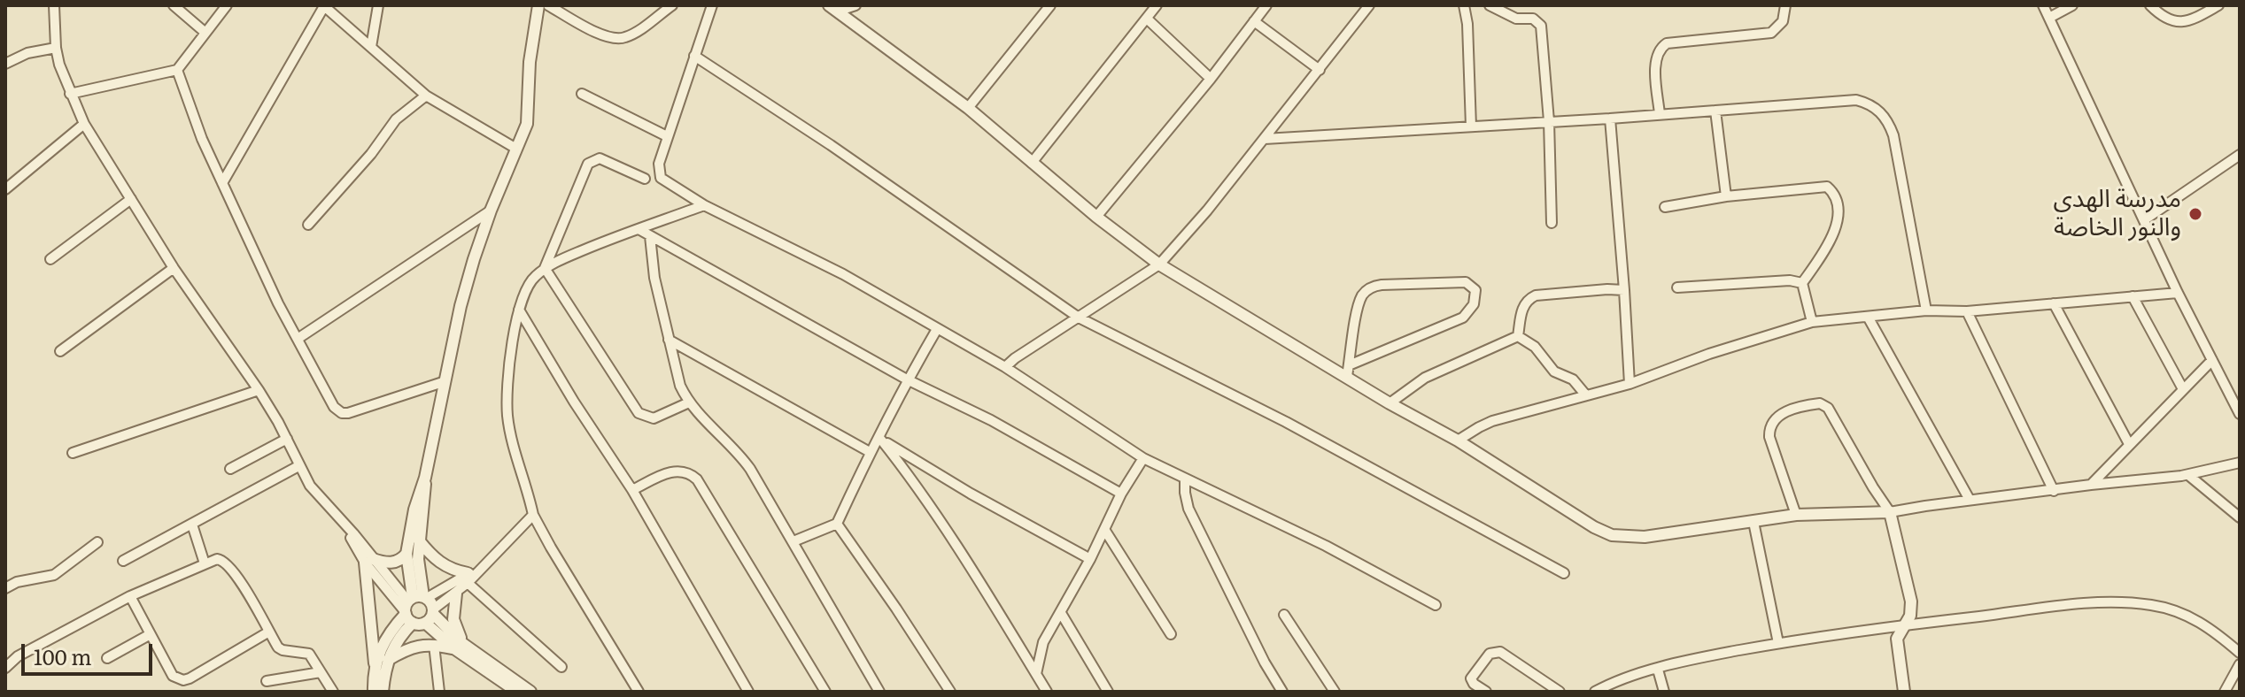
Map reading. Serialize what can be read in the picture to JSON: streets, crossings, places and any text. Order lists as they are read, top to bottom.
{
  "places": ["مدرسة الهدى والنور الخاصة"],
  "scale_bar": "100 m"
}
